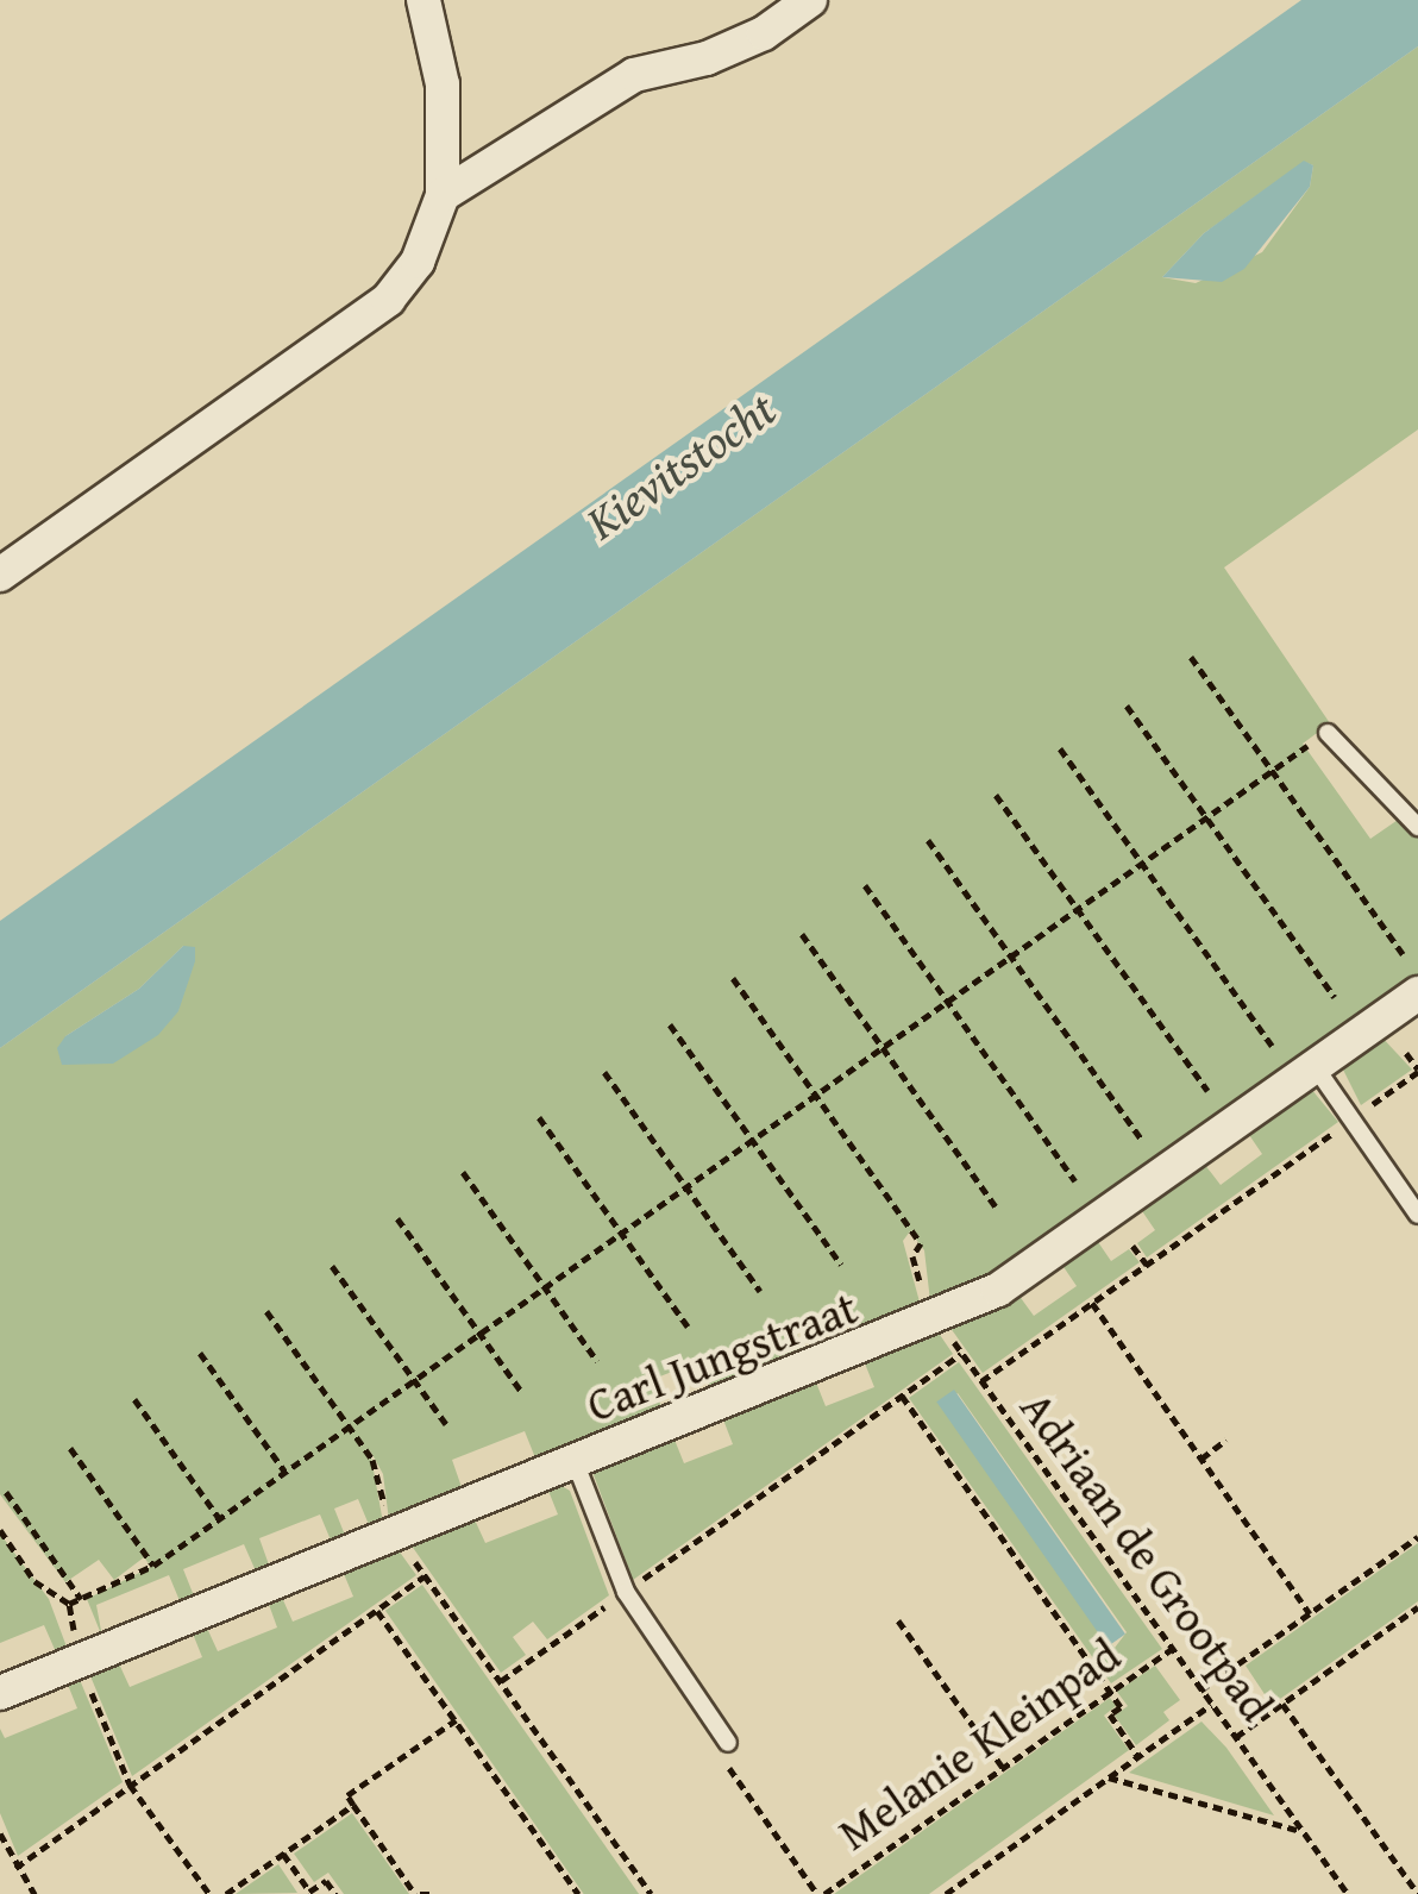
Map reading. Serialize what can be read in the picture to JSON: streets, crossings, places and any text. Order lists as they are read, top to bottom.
{
  "streets": {
    "street": ["Carl Jungstraat"],
    "path": ["Adriaan de Grootpad", "Melanie Kleinpad"]
  },
  "crossings": [
    ["Carl Jungstraat", "Adriaan de Grootpad"],
    ["Adriaan de Grootpad", "Melanie Kleinpad"]
  ],
  "water": ["Kievitstocht"]
}
